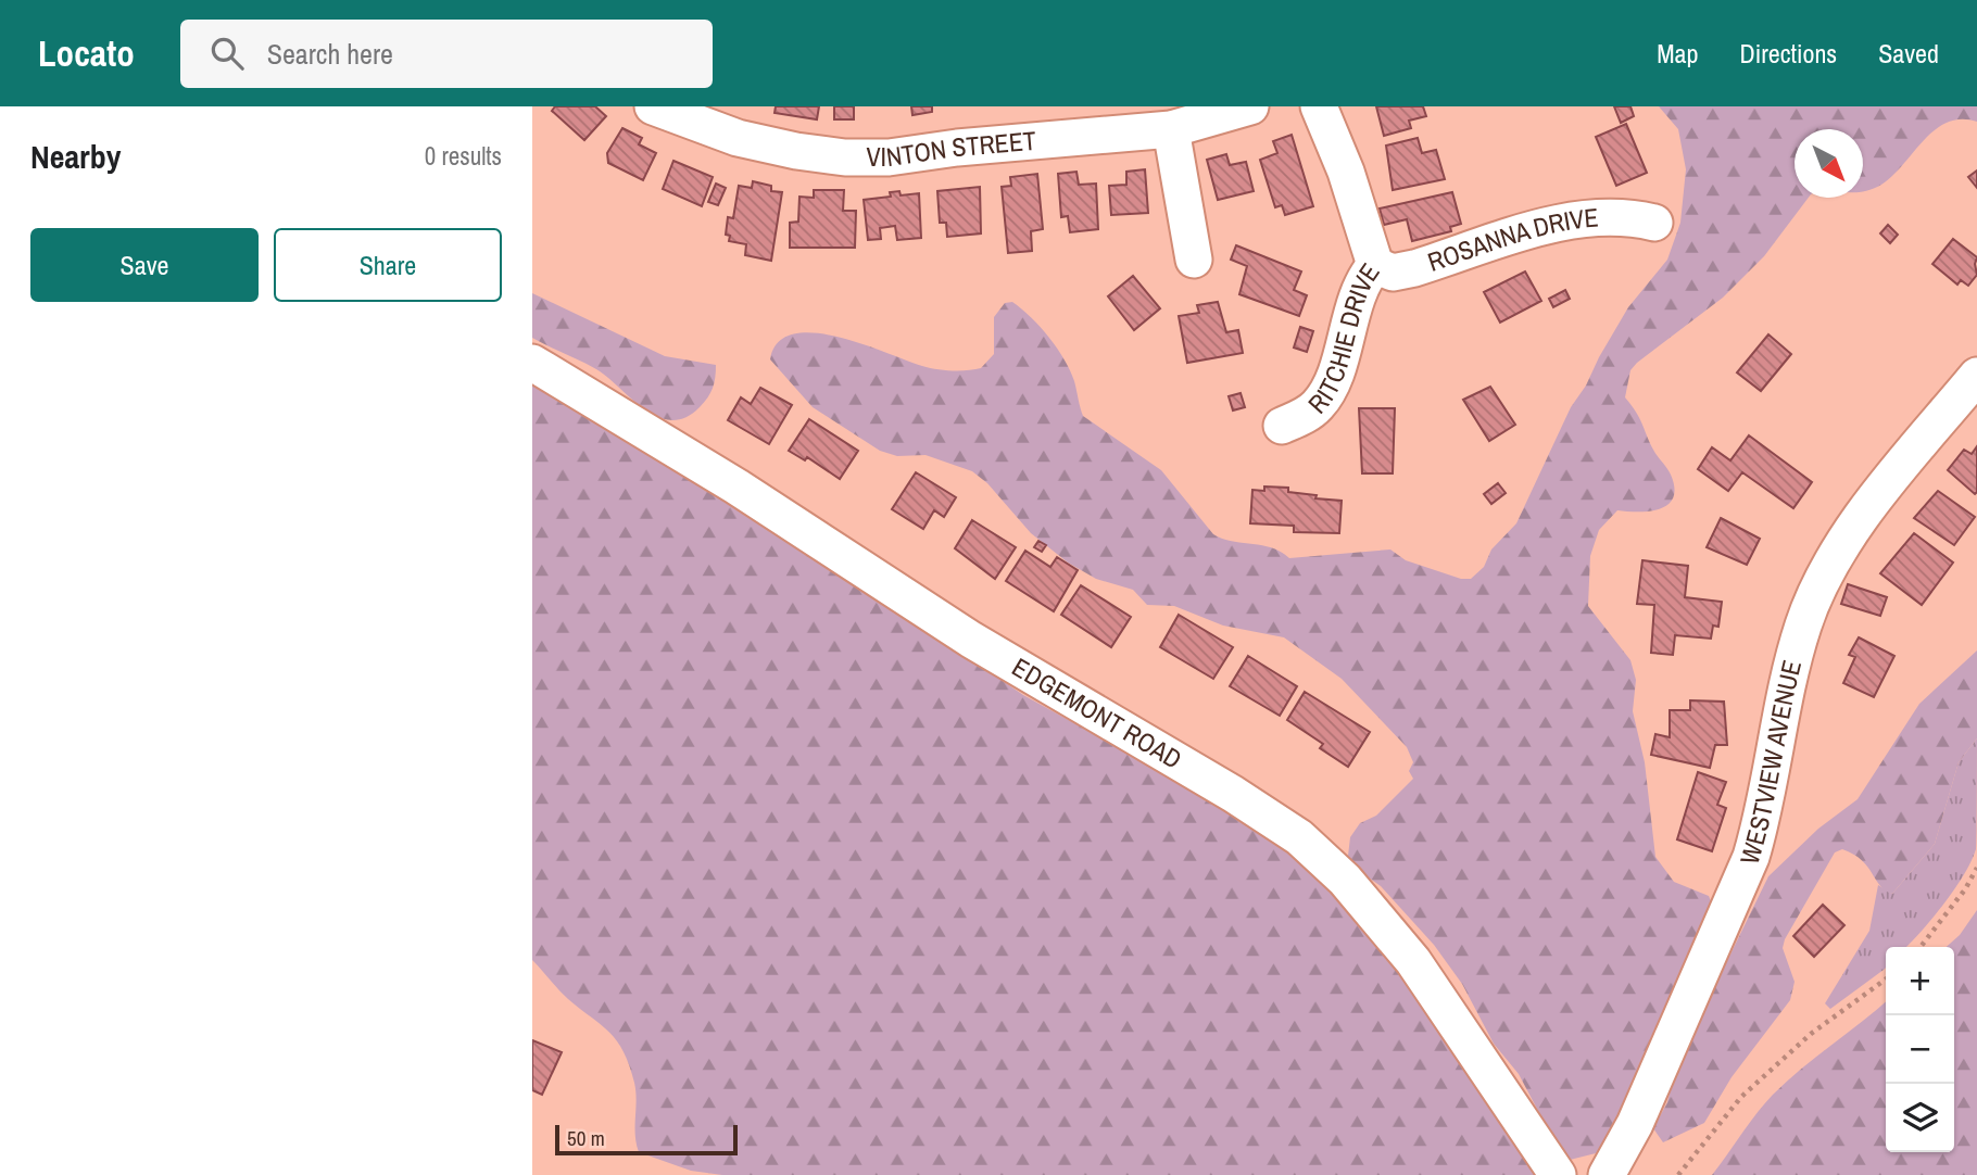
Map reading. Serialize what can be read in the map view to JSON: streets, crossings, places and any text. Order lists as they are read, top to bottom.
{
  "streets": {
    "street": [
      "VINTON STREET",
      "ROSANNA DRIVE",
      "RITCHIE DRIVE",
      "EDGEMONT ROAD",
      "WESTVIEW AVENUE"
    ]
  },
  "crossings": [
    ["ROSANNA DRIVE", "RITCHIE DRIVE"]
  ],
  "scale_bar": "50 m",
  "north": "bottom right",
  "page": {
    "header": "Locato",
    "search": "Search here",
    "nav": ["Map", "Directions", "Saved"],
    "heading": ["Nearby", "0 results"],
    "buttons": ["Save", "Share"],
    "map_buttons": ["+", "−"],
    "scale": "50 m"
  }
}
